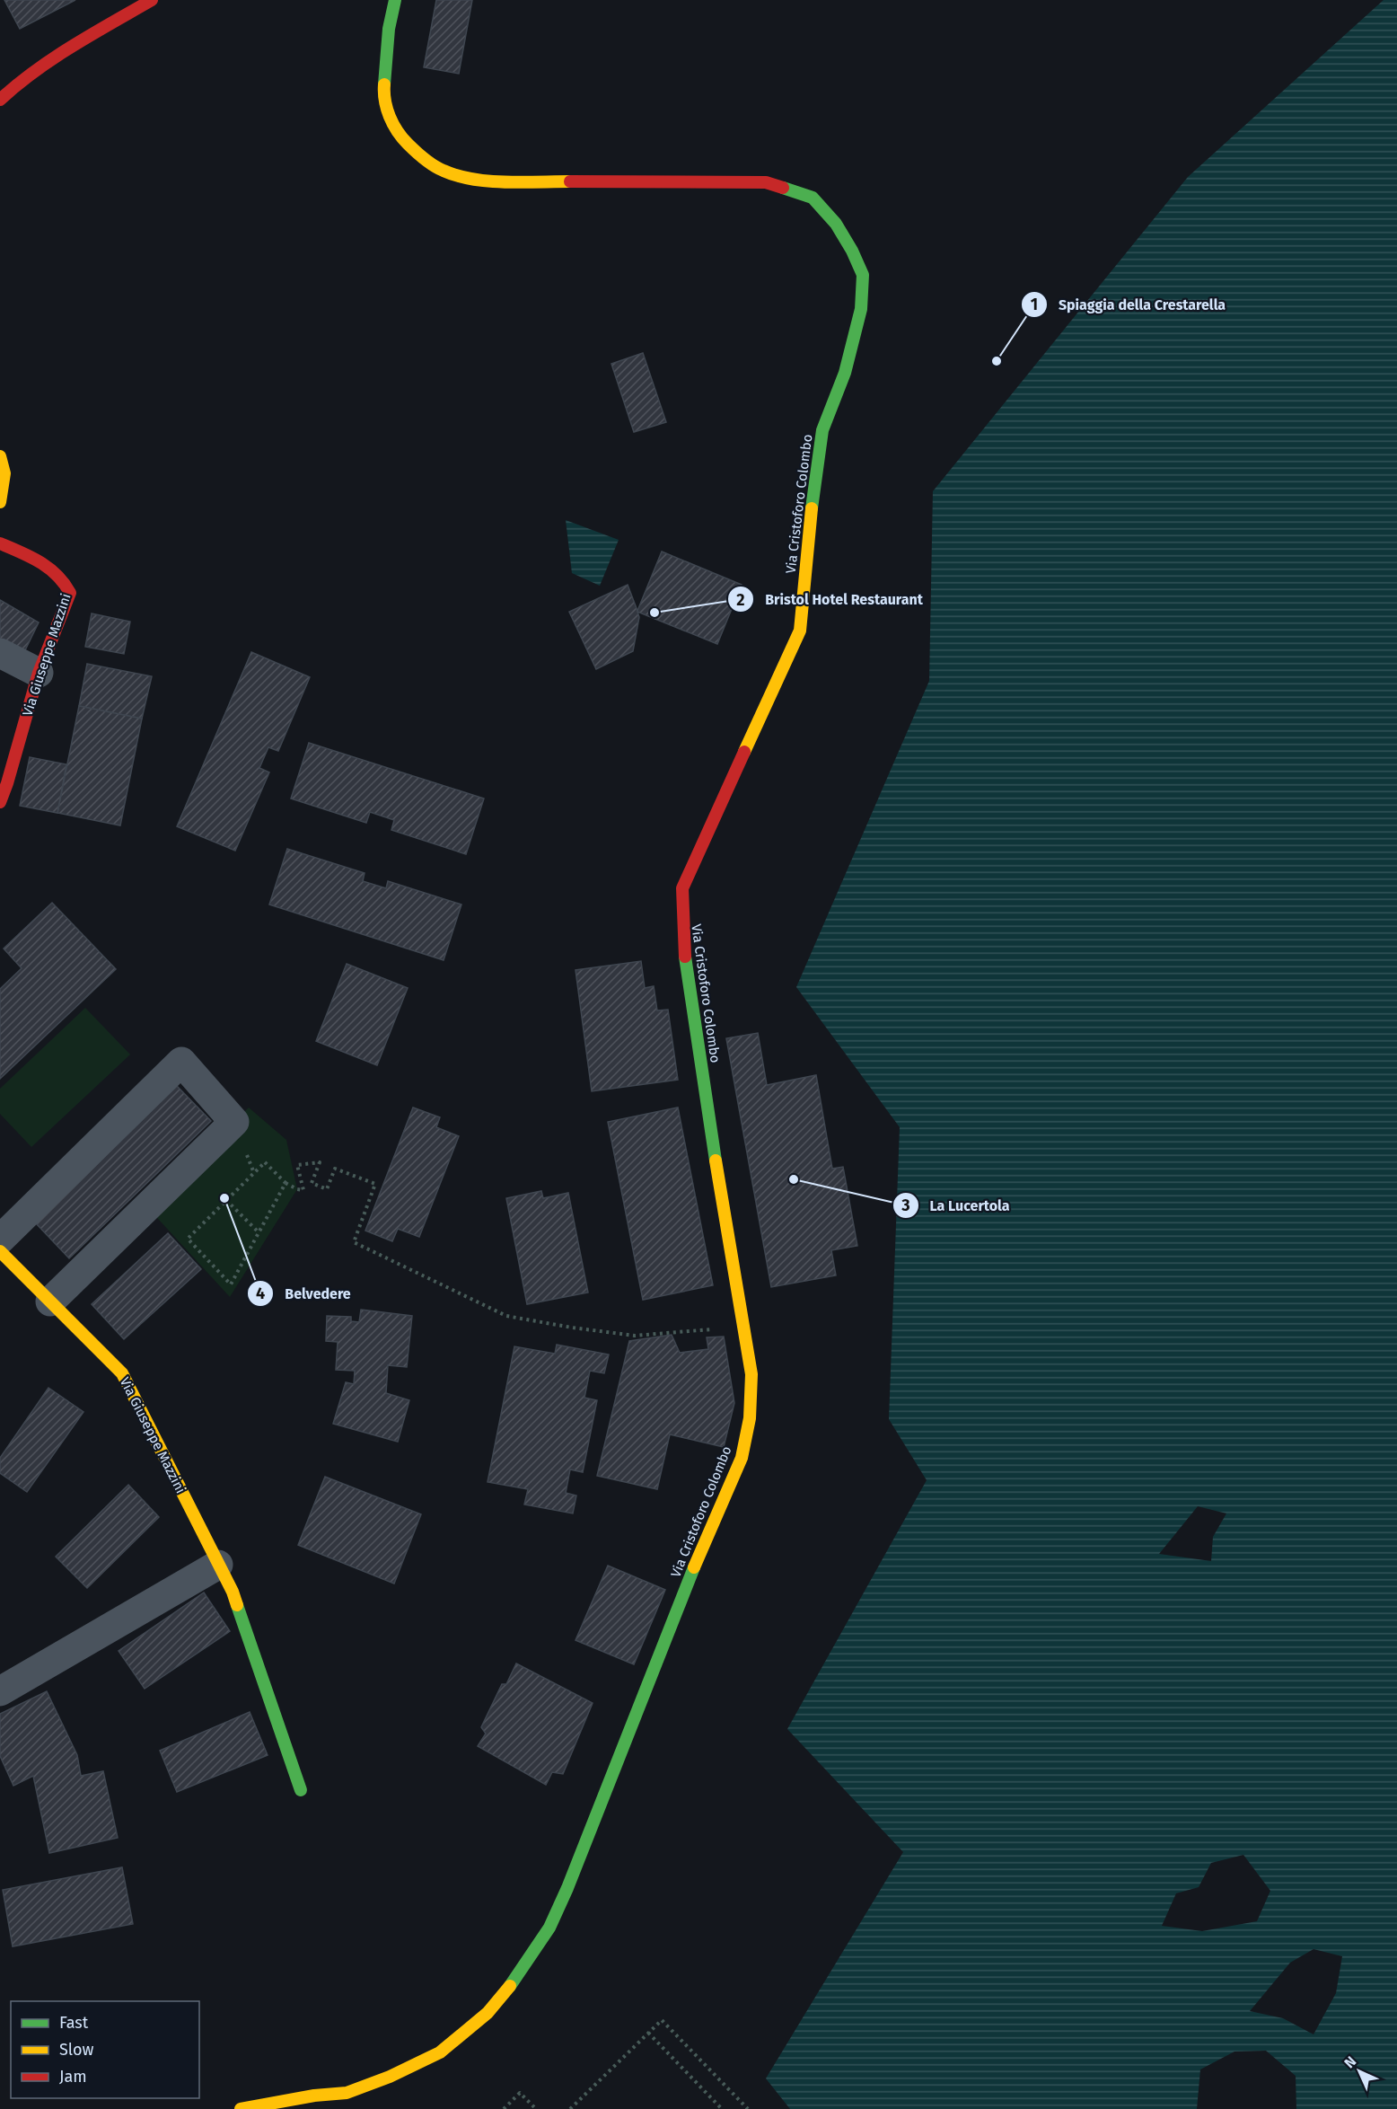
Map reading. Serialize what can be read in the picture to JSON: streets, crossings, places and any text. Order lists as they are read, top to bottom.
{
  "streets": {
    "street": ["Via Cristoforo Colombo", "Via Giuseppe Mazzini"]
  },
  "places": [
    "Spiaggia della Crestarella",
    "Bristol Hotel Restaurant",
    "La Lucertola",
    "Belvedere"
  ],
  "legend": ["Fast", "Slow", "Jam"],
  "north": "top left"
}
